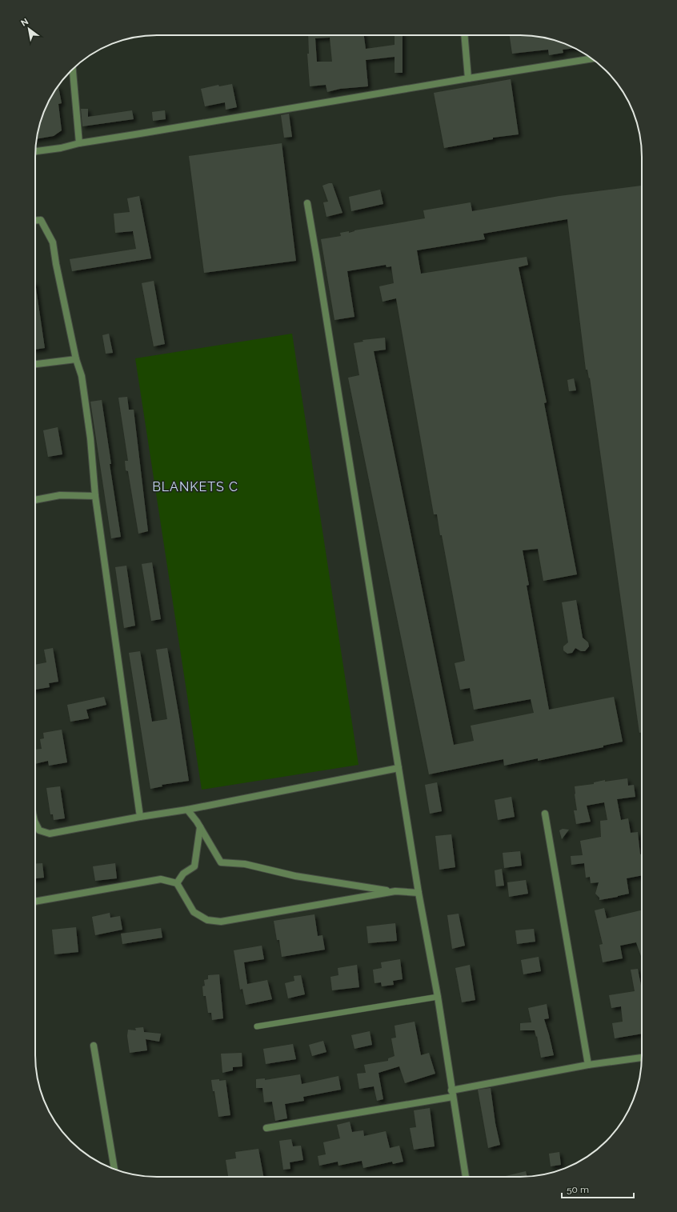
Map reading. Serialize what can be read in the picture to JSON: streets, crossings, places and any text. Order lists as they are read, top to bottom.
{
  "districts": ["BLANKETS C"],
  "scale_bar": "50 m",
  "north": "top left"
}
